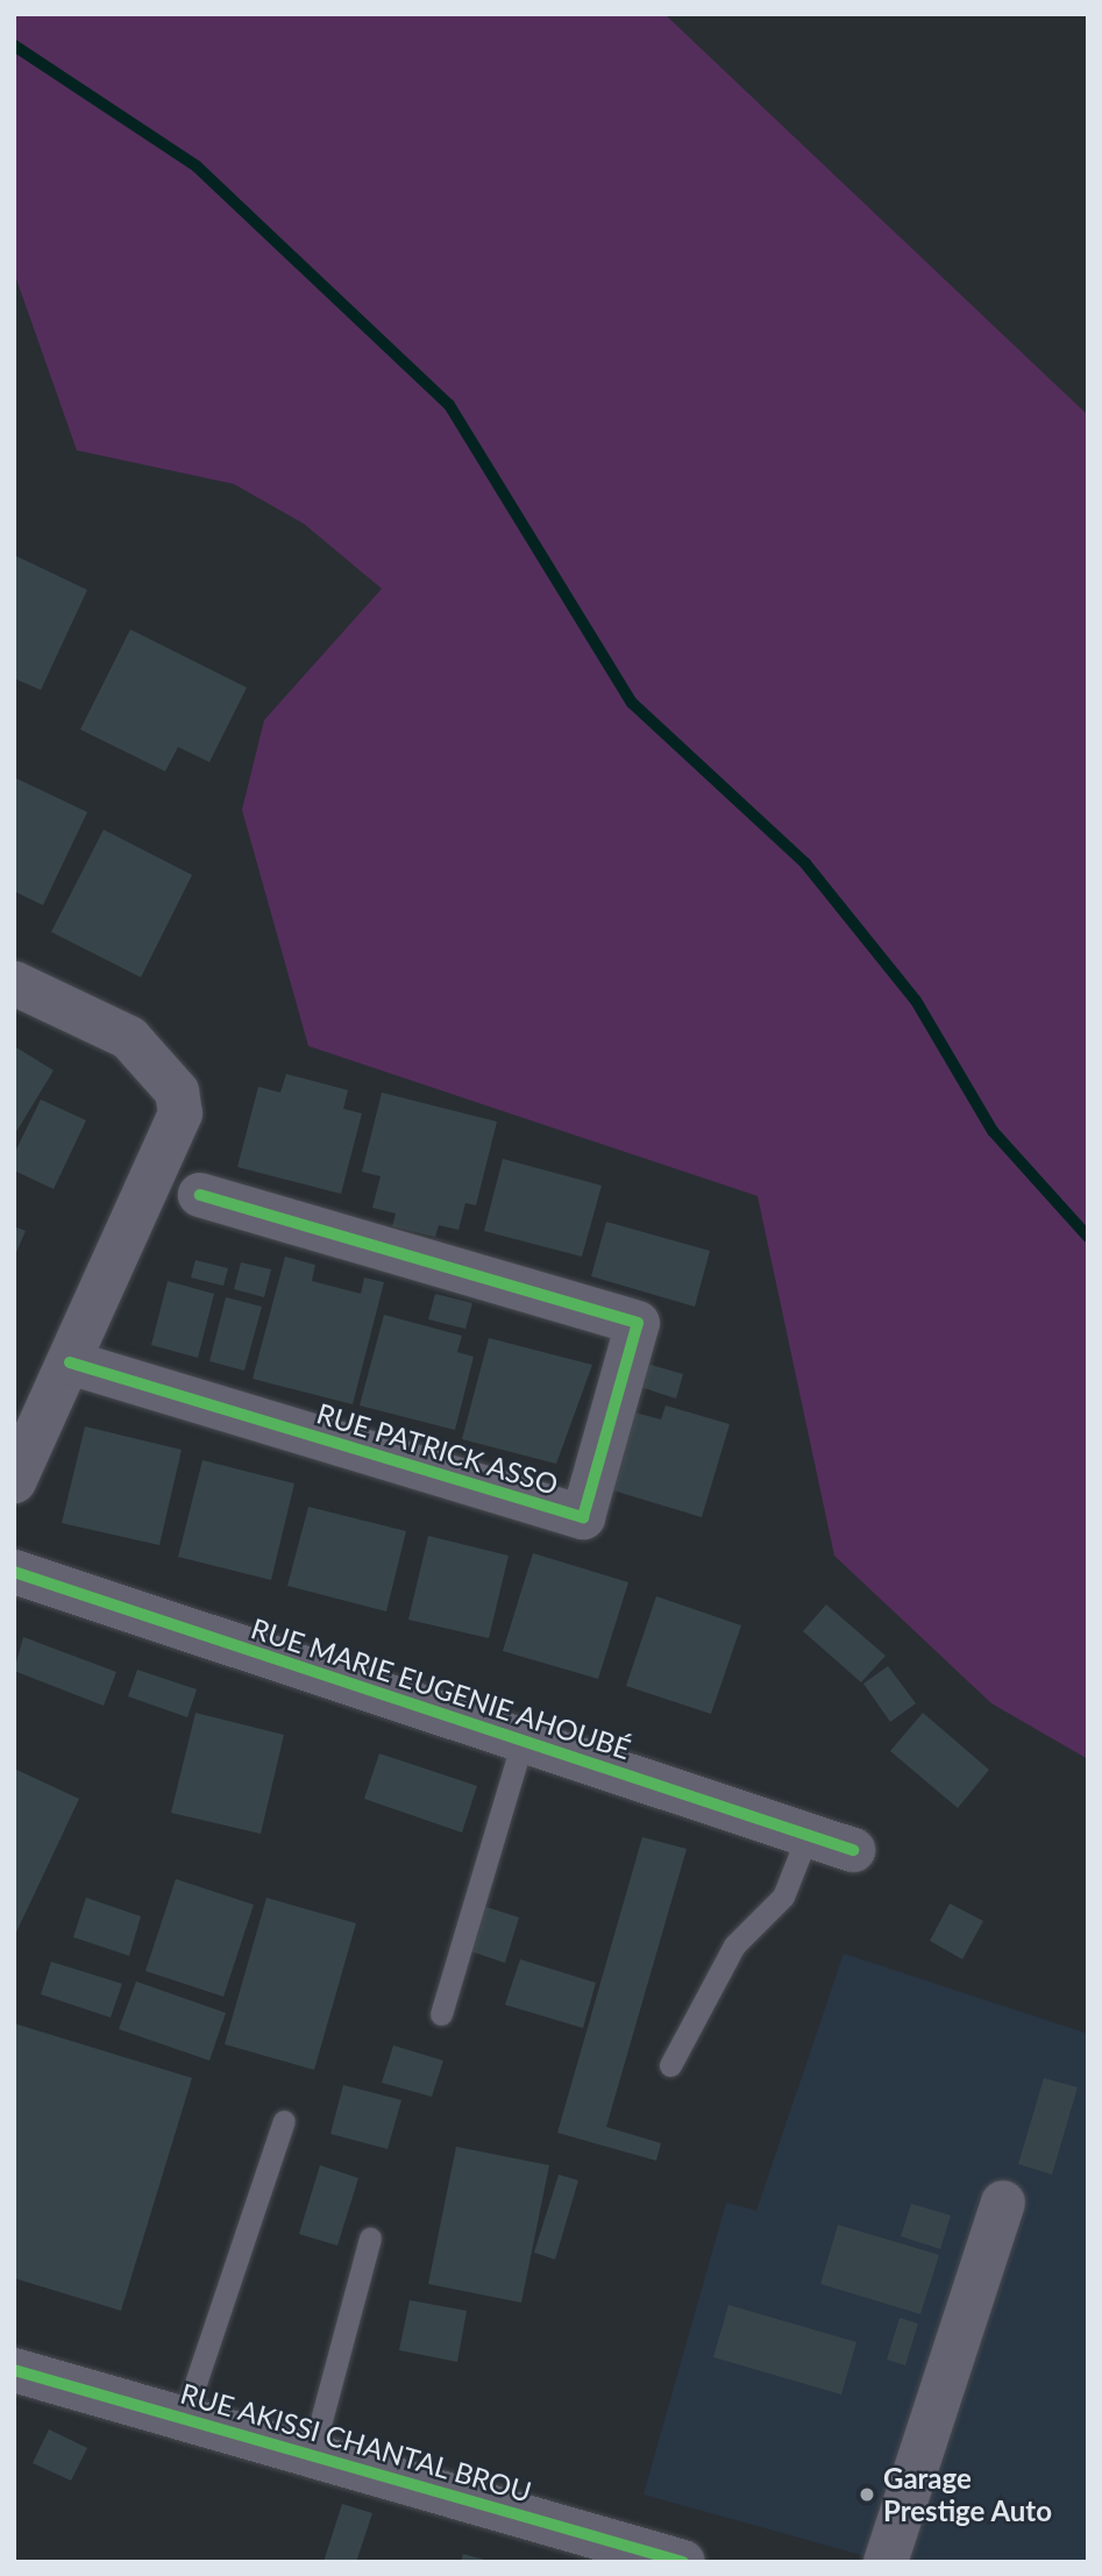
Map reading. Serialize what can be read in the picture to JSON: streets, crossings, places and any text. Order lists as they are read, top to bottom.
{
  "streets": {
    "street": ["RUE PATRICK ASSO", "RUE MARIE EUGENIE AHOUBÉ", "RUE AKISSI CHANTAL BROU"]
  },
  "places": ["Garage Prestige Auto"]
}
